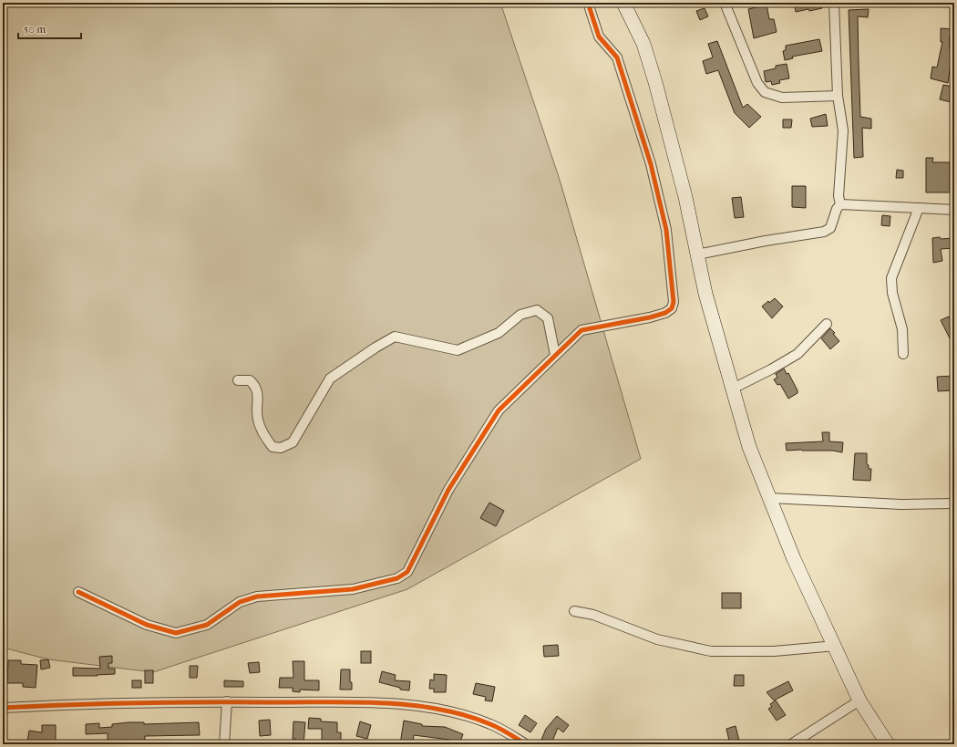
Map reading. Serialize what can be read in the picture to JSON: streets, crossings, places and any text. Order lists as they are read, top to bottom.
{
  "scale_bar": "50 m"
}
